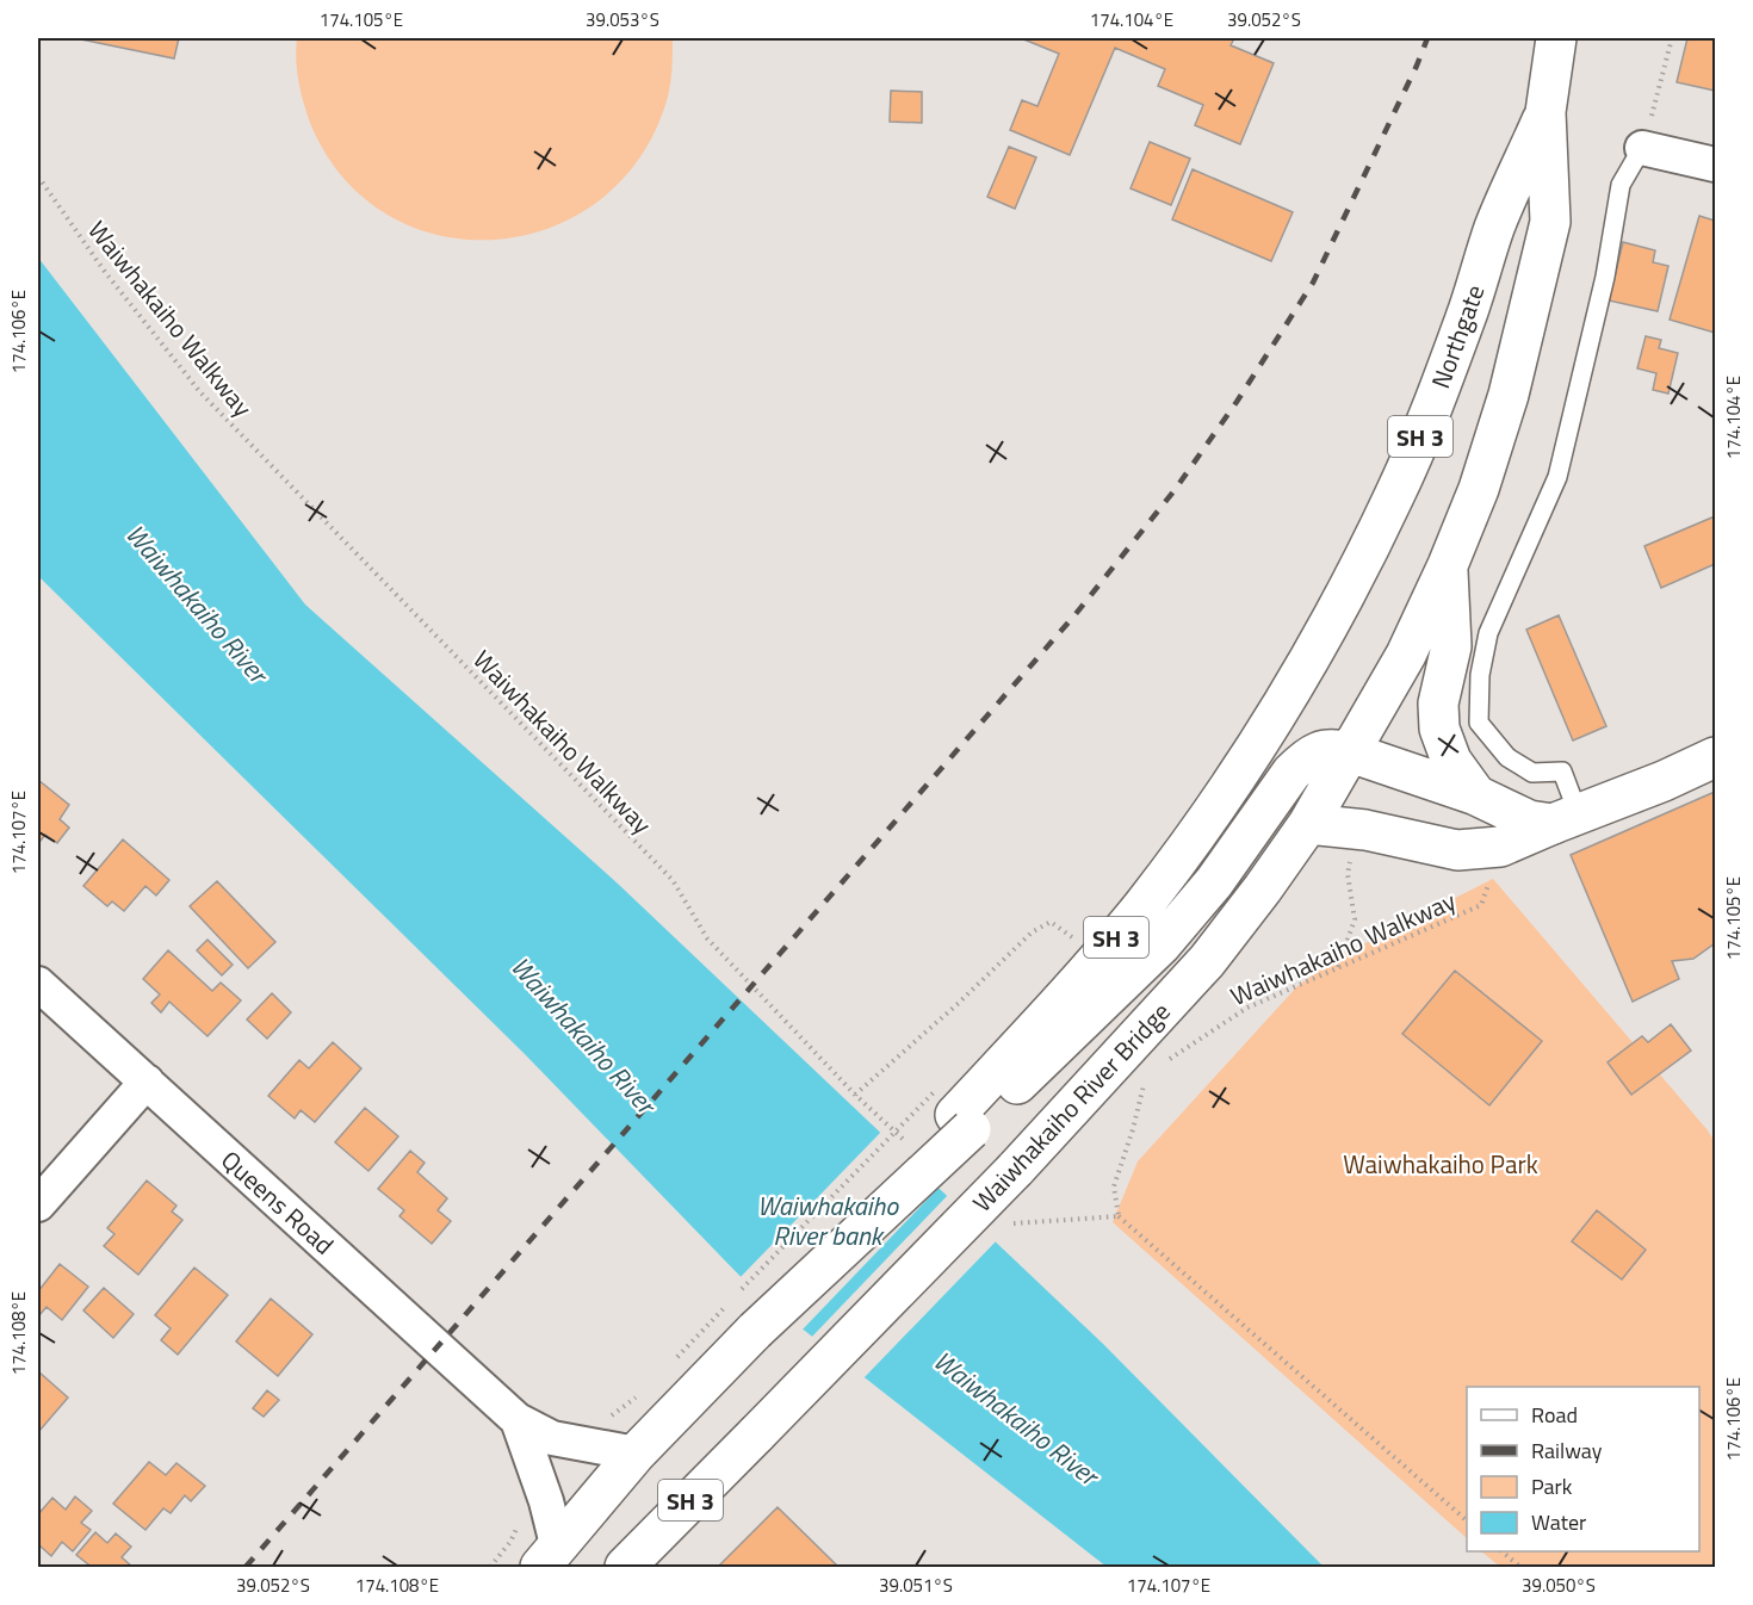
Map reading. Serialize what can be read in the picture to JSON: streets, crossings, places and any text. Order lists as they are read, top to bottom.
{
  "streets": {
    "main road": ["Northgate", "SH 3", "Waiwhakaiho River Bridge"],
    "street": ["Queens Road"],
    "path": ["Waiwhakaiho Walkway"]
  },
  "crossings": [
    ["Northgate", "SH 3"],
    ["Northgate", "Waiwhakaiho River Bridge"],
    ["SH 3", "Queens Road"]
  ],
  "water": ["Waiwhakaiho River", "Waiwhakaiho River bank"],
  "parks": ["Waiwhakaiho Park"],
  "legend": [
    "Road",
    "Railway",
    "Park",
    "Water"
  ],
  "coordinates": [
    "174.105°E",
    "39.053°S",
    "174.104°E",
    "39.052°S",
    "174.106°E",
    "174.107°E",
    "174.108°E",
    "39.051°S",
    "39.050°S"
  ]
}
